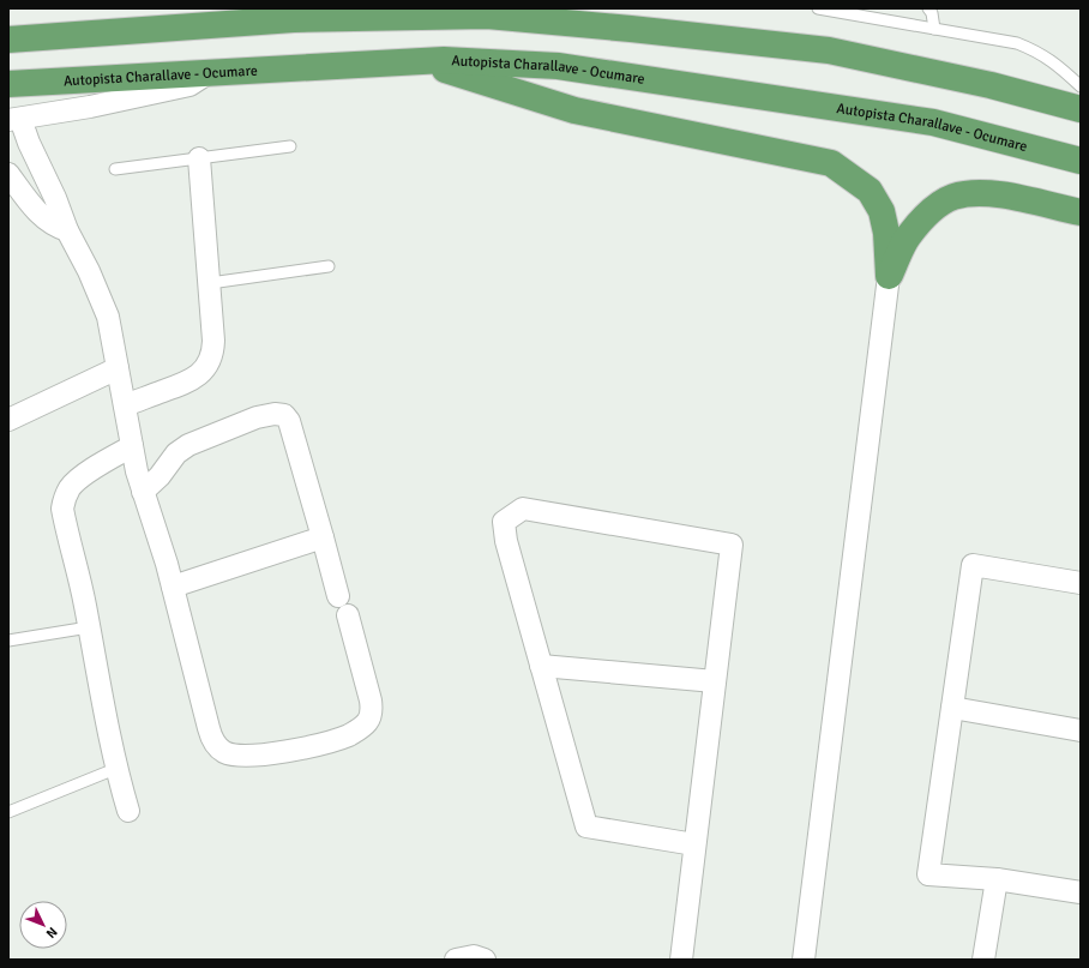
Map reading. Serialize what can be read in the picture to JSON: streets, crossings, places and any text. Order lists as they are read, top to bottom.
{
  "streets": {
    "highway": ["Autopista Charallave - Ocumare"]
  },
  "north": "bottom right"
}
